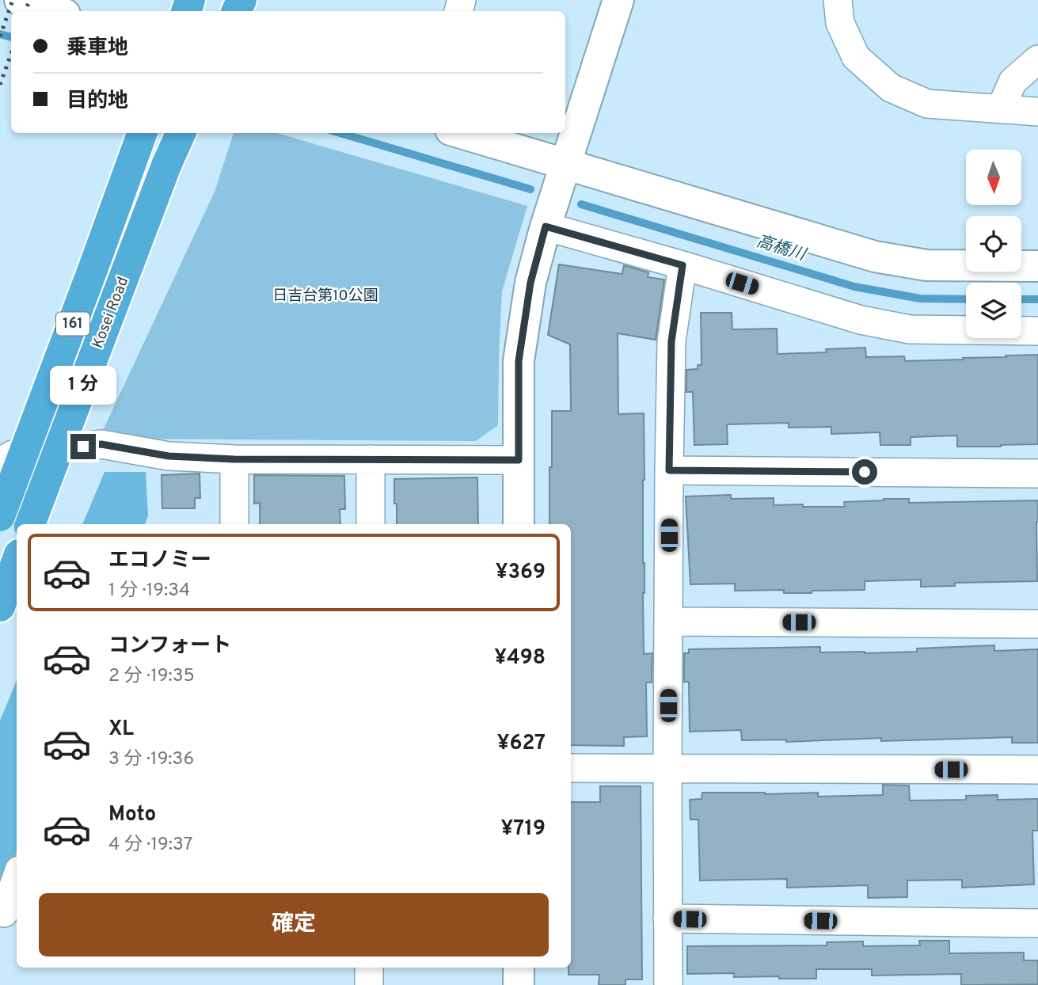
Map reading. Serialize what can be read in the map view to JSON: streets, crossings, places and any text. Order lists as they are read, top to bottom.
{
  "streets": {
    "highway": ["Kosei Road", "161"]
  },
  "water": ["高橋川"],
  "parks": ["日吉台第10公園"],
  "north": "bottom",
  "page": {
    "banner": ["乗車地", "目的地"],
    "bubble": "1 分",
    "list": [
      {
        "name": "エコノミー",
        "note": "1 分 · 19:34",
        "value": "¥369"
      },
      {
        "name": "コンフォート",
        "note": "2 分 · 19:35",
        "value": "¥498"
      },
      {
        "name": "XL",
        "note": "3 分 · 19:36",
        "value": "¥627"
      },
      {
        "name": "Moto",
        "note": "4 分 · 19:37",
        "value": "¥719"
      }
    ],
    "buttons": "確定"
  }
}
